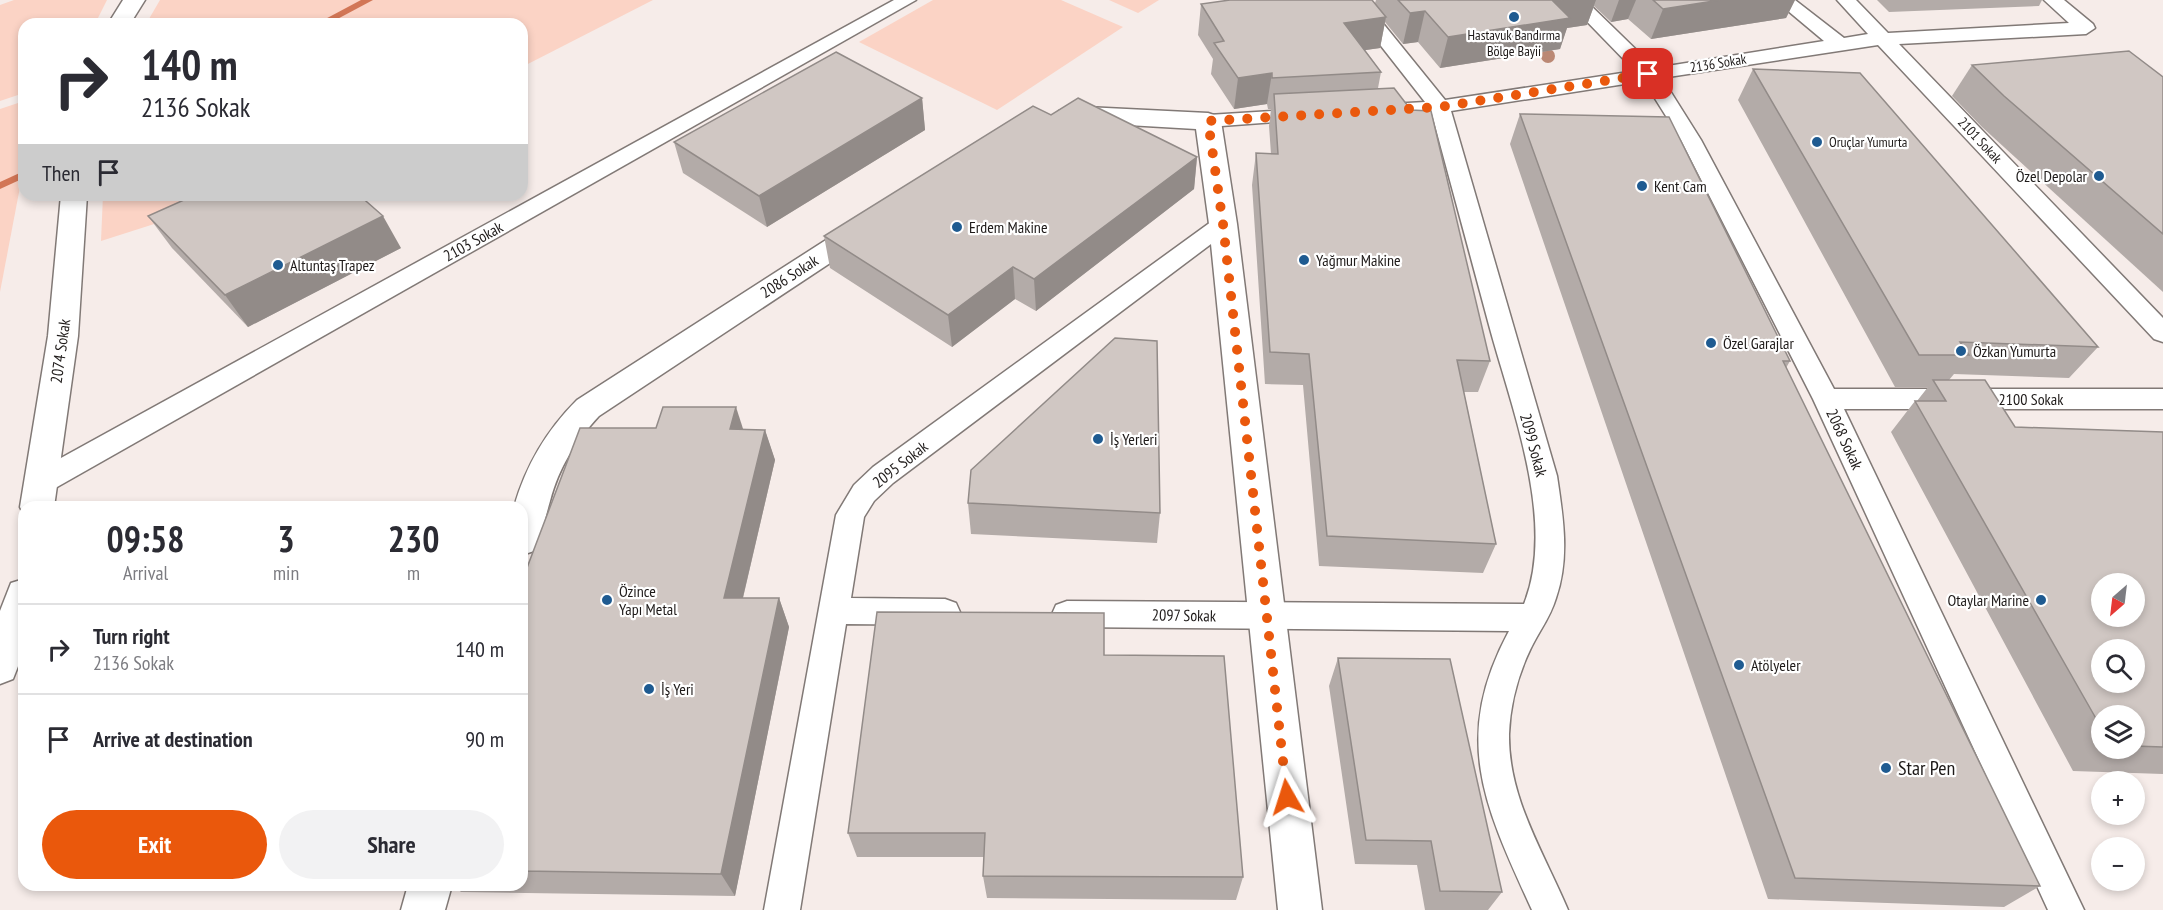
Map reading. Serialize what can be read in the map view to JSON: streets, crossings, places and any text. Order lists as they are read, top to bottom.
{
  "streets": {
    "street": ["2086 Sokak", "2074 Sokak"],
    "lane": [
      "2136 Sokak",
      "2101 Sokak",
      "2103 Sokak",
      "2100 Sokak",
      "2068 Sokak",
      "2099 Sokak",
      "2095 Sokak",
      "2097 Sokak"
    ]
  },
  "crossings": [
    ["2136 Sokak", "2101 Sokak"],
    ["2136 Sokak", "2068 Sokak"],
    ["2136 Sokak", "2099 Sokak"],
    ["2103 Sokak", "2074 Sokak"],
    ["2100 Sokak", "2068 Sokak"],
    ["2099 Sokak", "2097 Sokak"]
  ],
  "places": [
    "Hastavuk Bandırma Bölge Bayii",
    "Oruçlar Yumurta",
    "Özel Depolar",
    "Kent Cam",
    "Erdem Makine",
    "Yağmur Makine",
    "Altuntaş Trapez",
    "Özel Garajlar",
    "Özkan Yumurta",
    "İş Yerleri",
    "Özince Yapı Metal",
    "Otaylar Marine",
    "Atölyeler",
    "İş Yeri",
    "Star Pen"
  ],
  "north": "bottom left",
  "page": {
    "turn": ["140 m", "2136 Sokak"],
    "then": "Then",
    "eta": [
      "09:58",
      "Arrival",
      "3",
      "min",
      "230",
      "m"
    ],
    "map_buttons": ["+", "−"],
    "list": [
      {
        "name": "Turn right",
        "note": "2136 Sokak",
        "value": "140 m"
      },
      {
        "name": "Arrive at destination",
        "value": "90 m"
      }
    ],
    "buttons": ["Exit", "Share"]
  }
}
